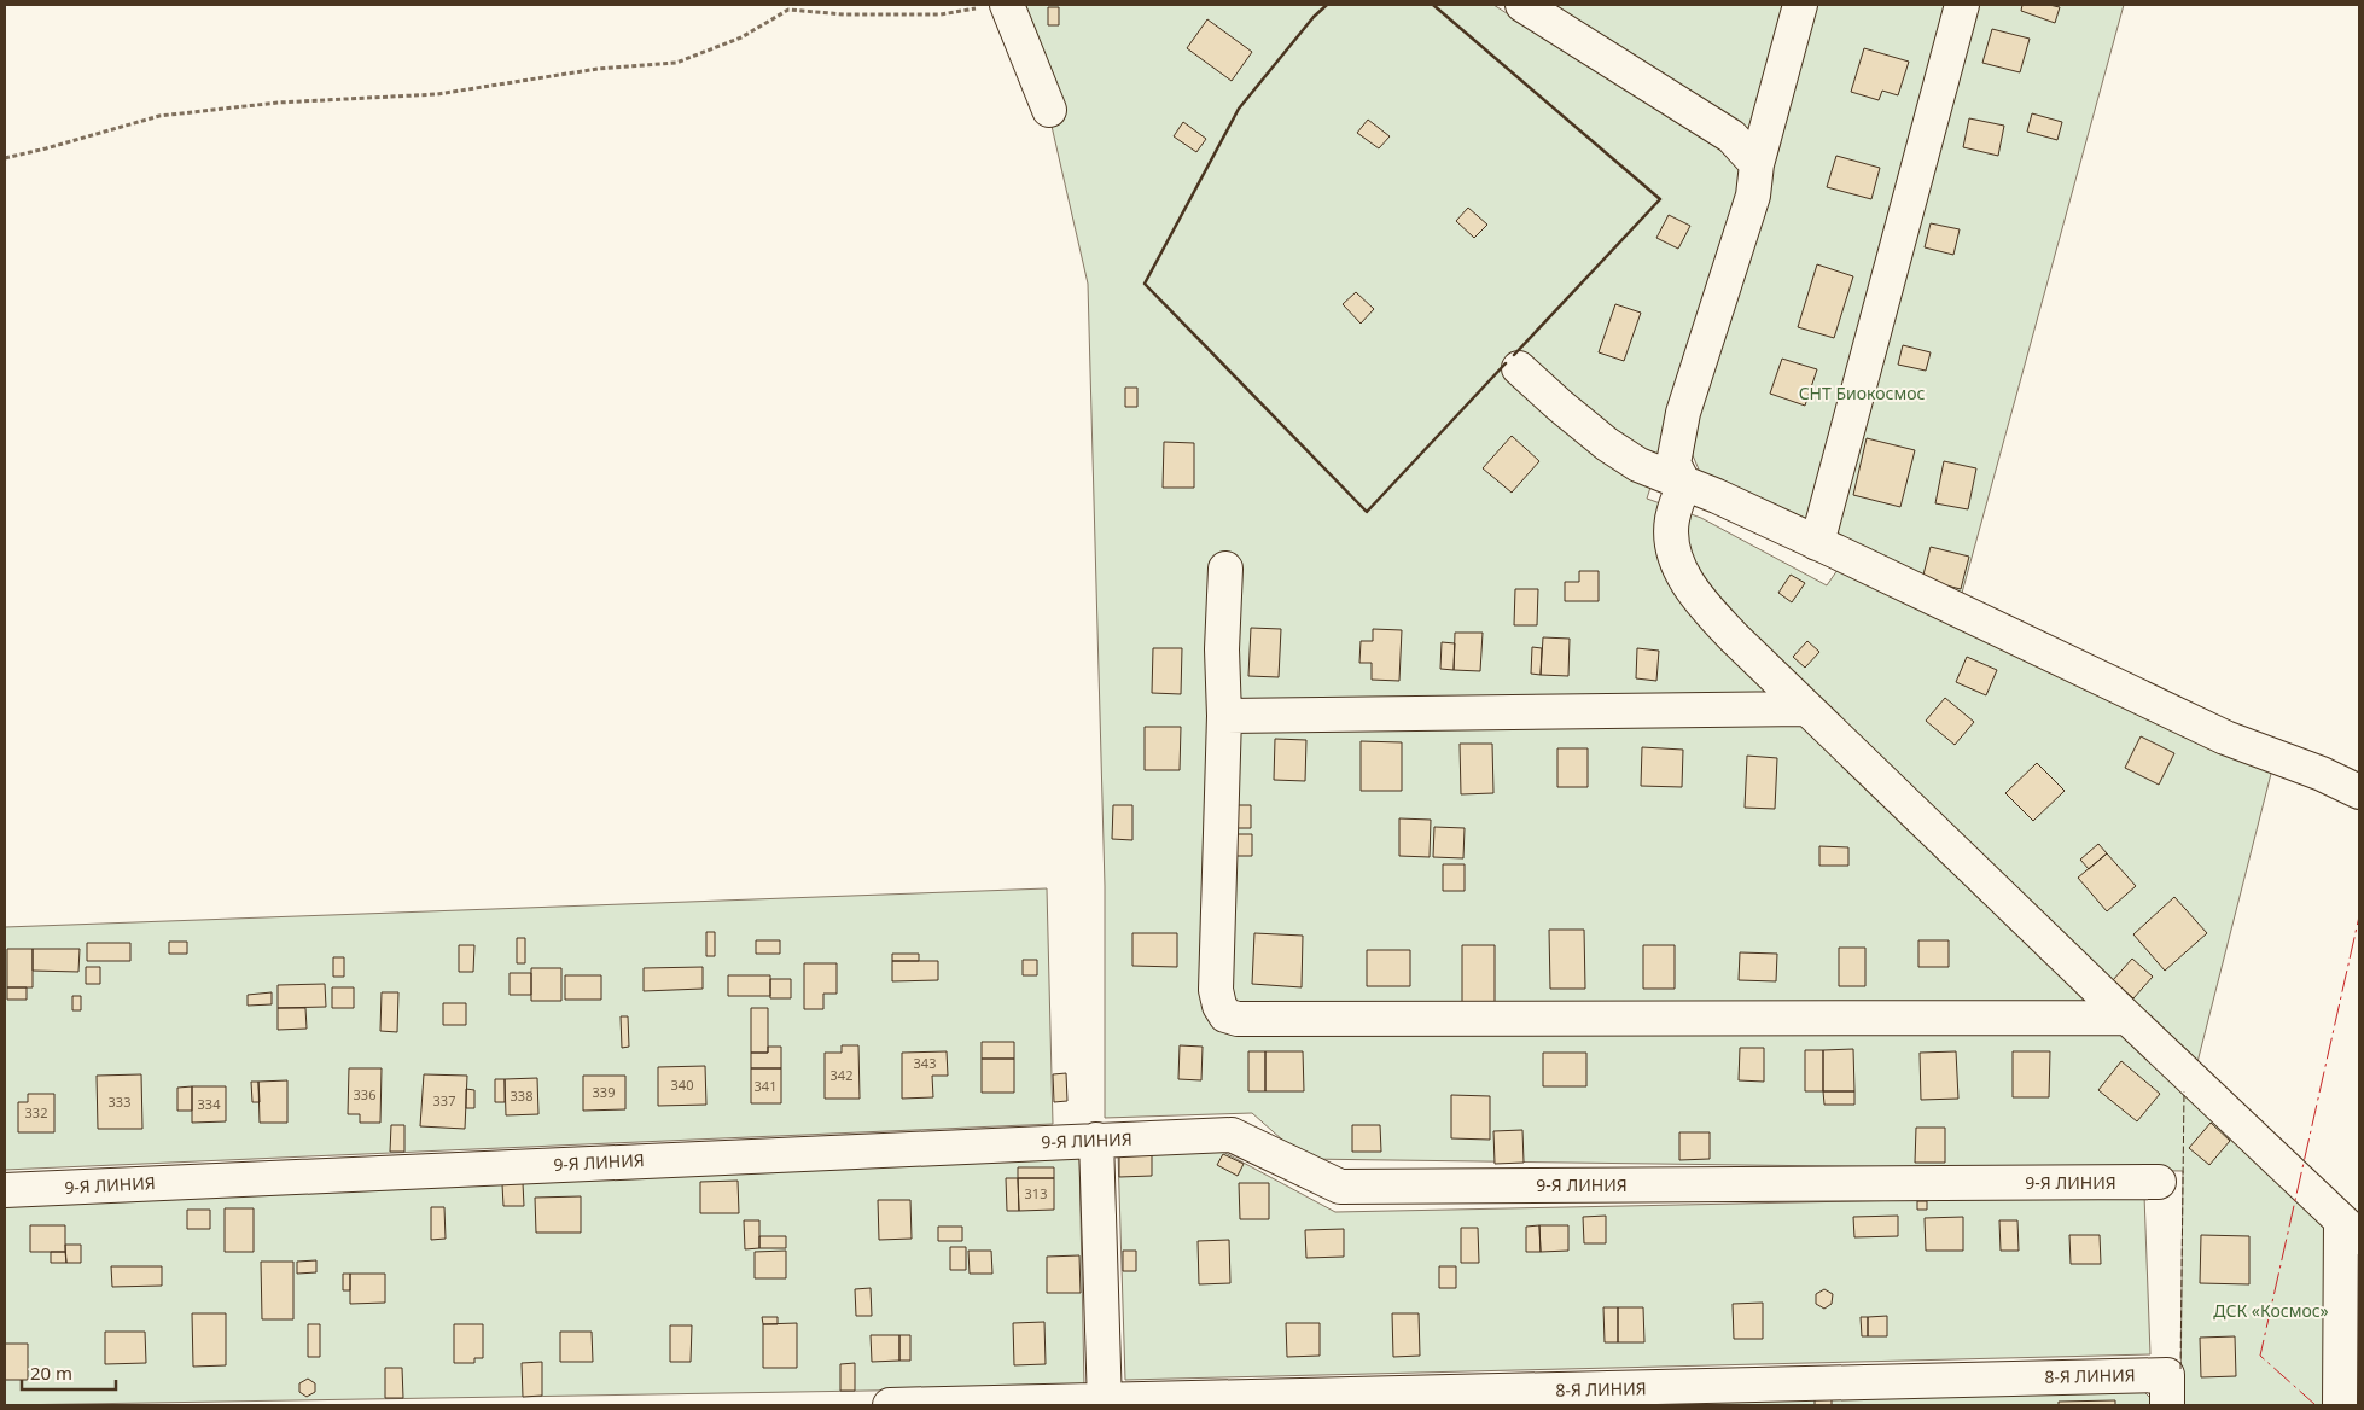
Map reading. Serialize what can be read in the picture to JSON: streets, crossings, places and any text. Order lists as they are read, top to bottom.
{
  "streets": {
    "street": ["9-Я ЛИНИЯ", "8-Я ЛИНИЯ"]
  },
  "parks": ["СНТ Биокосмос", "ДСК «Космос»"],
  "house_numbers": [
    "343",
    "342",
    "340",
    "341",
    "339",
    "336",
    "338",
    "337",
    "333",
    "334",
    "332",
    "313"
  ],
  "scale_bar": "20 m"
}
